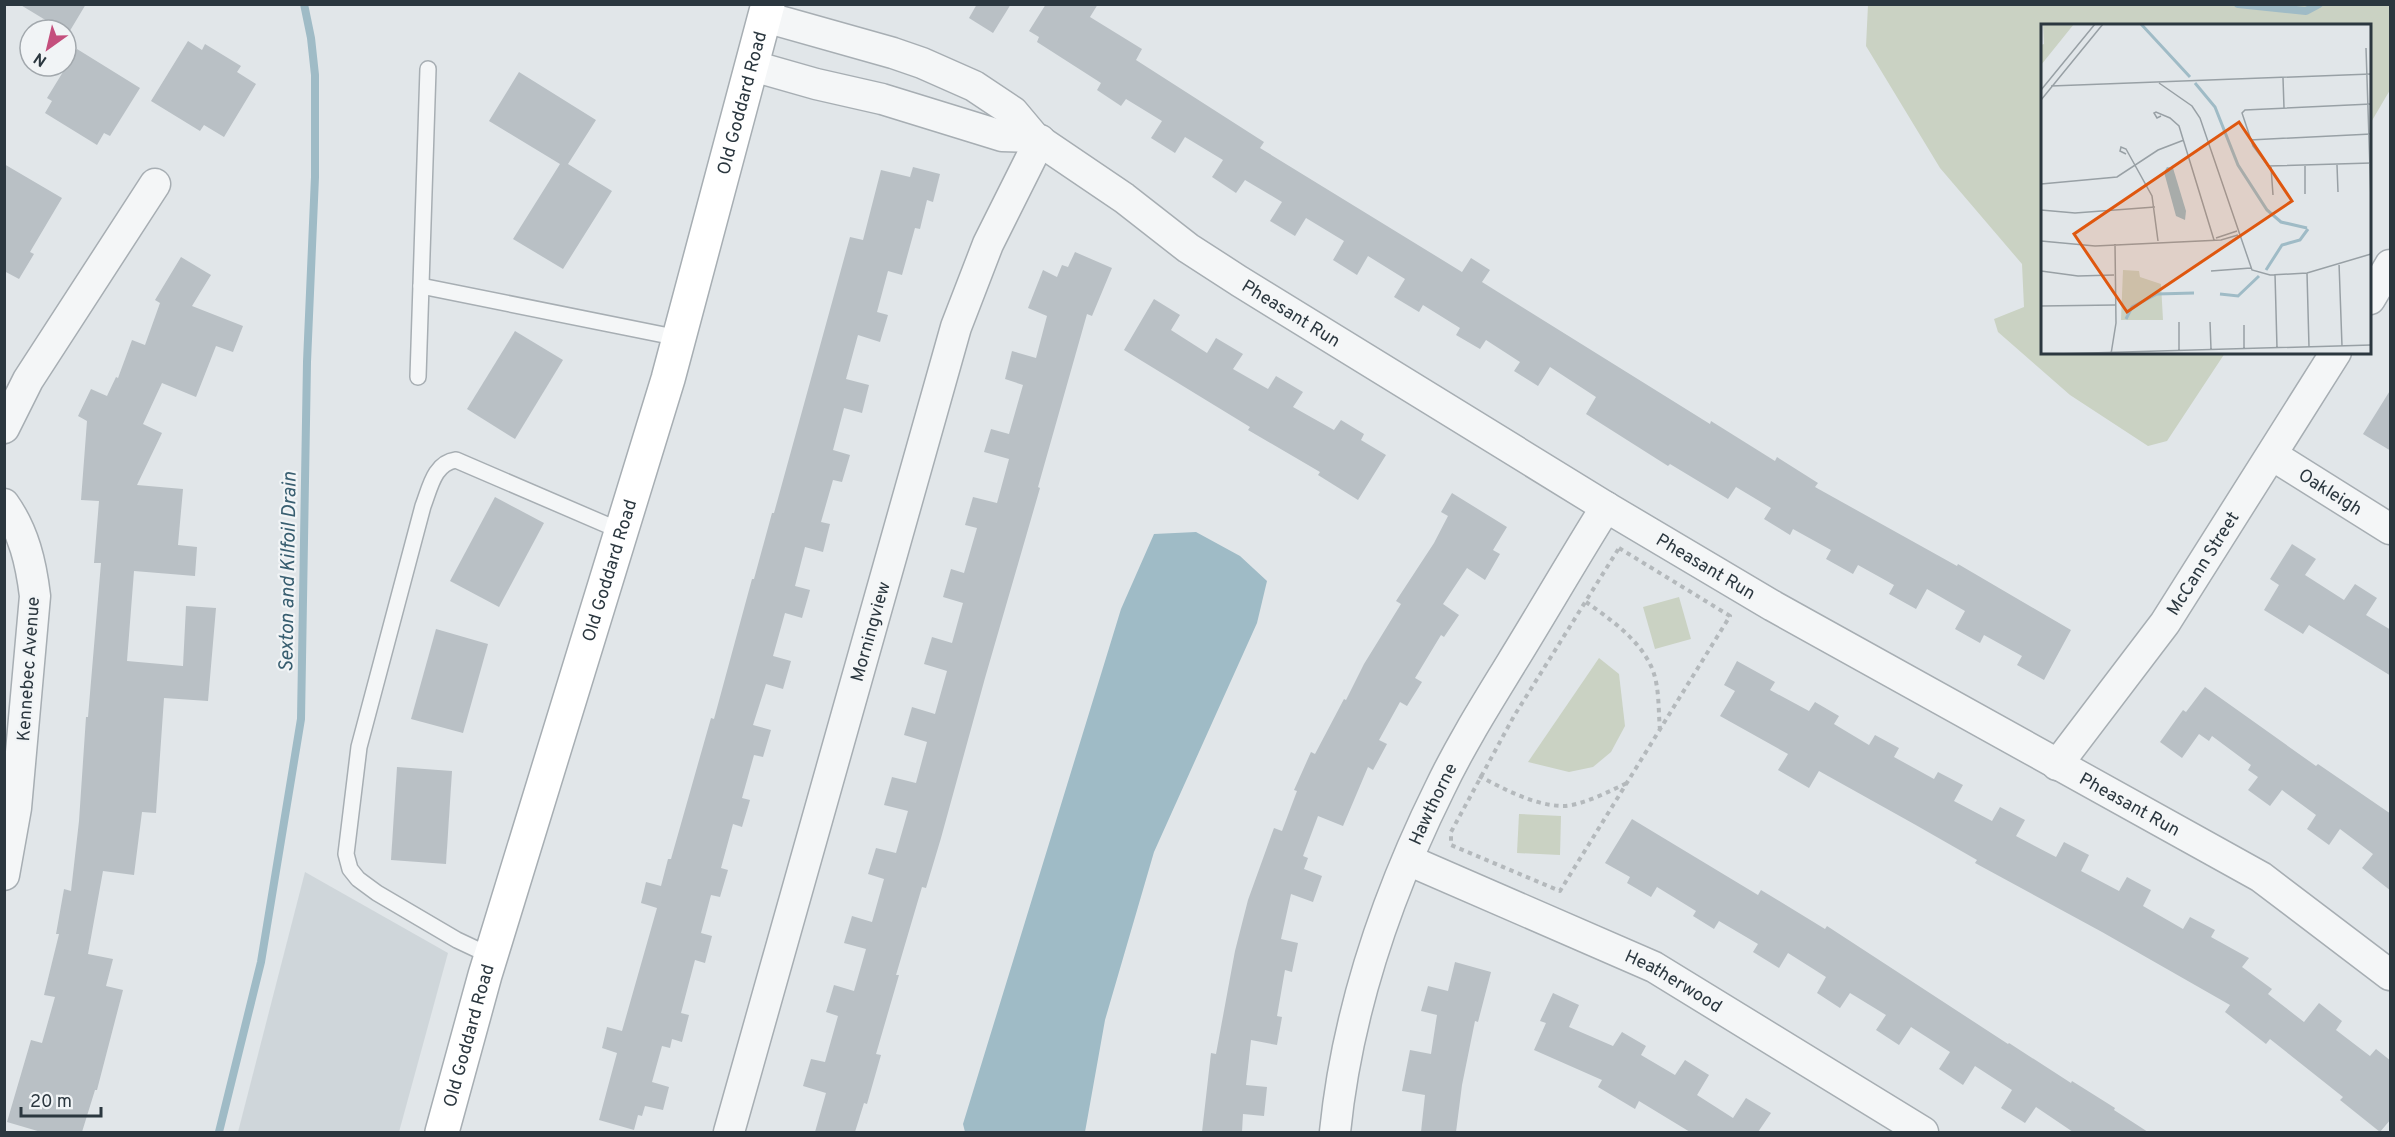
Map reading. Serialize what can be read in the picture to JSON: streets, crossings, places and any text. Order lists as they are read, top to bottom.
{
  "streets": {
    "street": [
      "Old Goddard Road",
      "Pheasant Run",
      "Oakleigh",
      "McCann Street",
      "Morningview",
      "Kennebec Avenue",
      "Hawthorne",
      "Heatherwood"
    ]
  },
  "crossings": [
    ["Old Goddard Road", "Pheasant Run"],
    ["Pheasant Run", "McCann Street"],
    ["Pheasant Run", "Morningview"],
    ["Pheasant Run", "Hawthorne"],
    ["Oakleigh", "McCann Street"],
    ["Hawthorne", "Heatherwood"]
  ],
  "water": ["Sexton and Kilfoil Drain"],
  "scale_bar": "20 m",
  "north": "bottom left"
}
